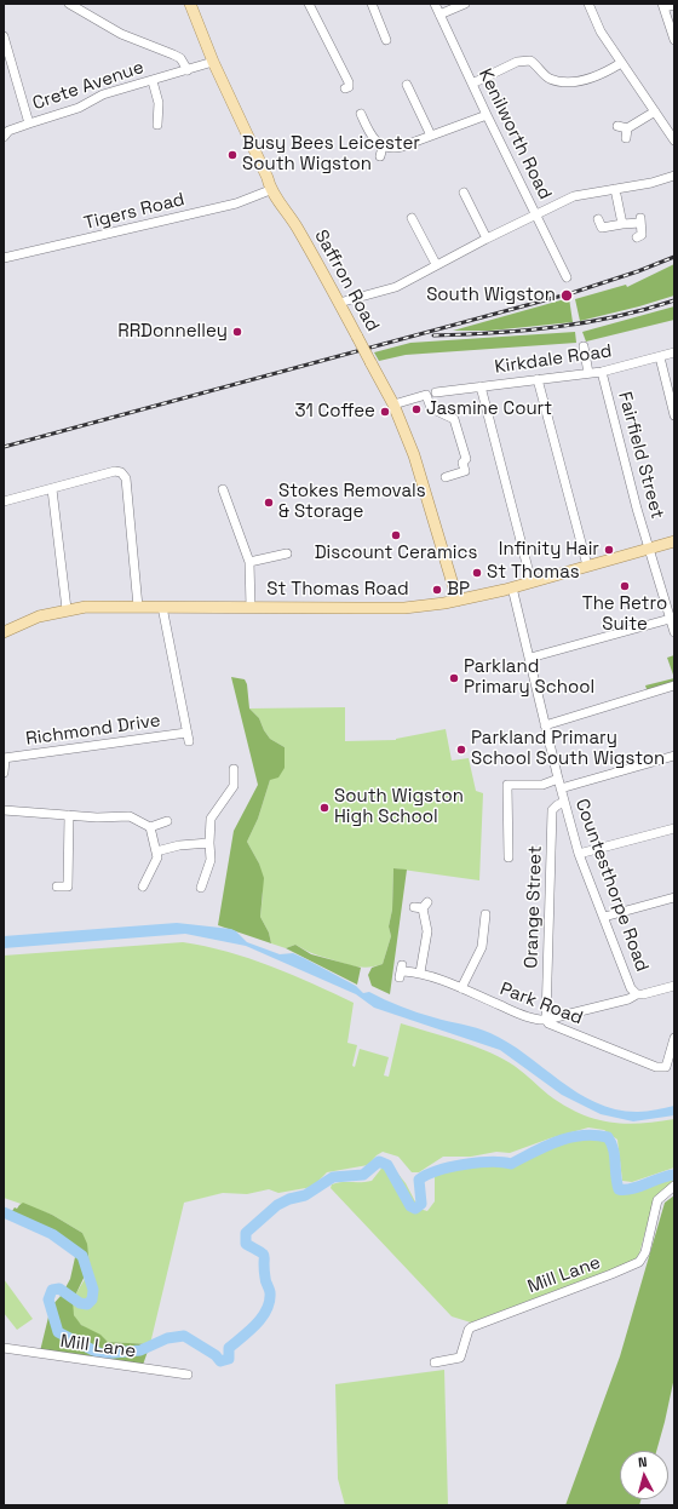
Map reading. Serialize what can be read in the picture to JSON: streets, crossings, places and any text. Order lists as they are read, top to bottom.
{
  "streets": {
    "main road": ["Saffron Road", "St Thomas Road"],
    "street": [
      "Crete Avenue",
      "Kenilworth Road",
      "Tigers Road",
      "Kirkdale Road",
      "Fairfield Street",
      "Richmond Drive",
      "Countesthorpe Road",
      "Orange Street",
      "Park Road",
      "Mill Lane"
    ]
  },
  "crossings": [
    ["Crete Avenue", "Saffron Road"],
    ["Tigers Road", "Saffron Road"],
    ["Saffron Road", "St Thomas Road"],
    ["Kirkdale Road", "Fairfield Street"],
    ["Fairfield Street", "St Thomas Road"],
    ["St Thomas Road", "Richmond Drive"],
    ["St Thomas Road", "Countesthorpe Road"],
    ["Countesthorpe Road", "Orange Street"],
    ["Orange Street", "Park Road"]
  ],
  "places": [
    "Busy Bees Leicester South Wigston",
    "South Wigston",
    "RRDonnelley",
    "Jasmine Court",
    "31 Coffee",
    "Stokes Removals & Storage",
    "Discount Ceramics",
    "Infinity Hair",
    "St Thomas",
    "The Retro Suite",
    "BP",
    "Parkland Primary School",
    "Parkland Primary School South Wigston",
    "South Wigston High School"
  ],
  "north": "top"
}
